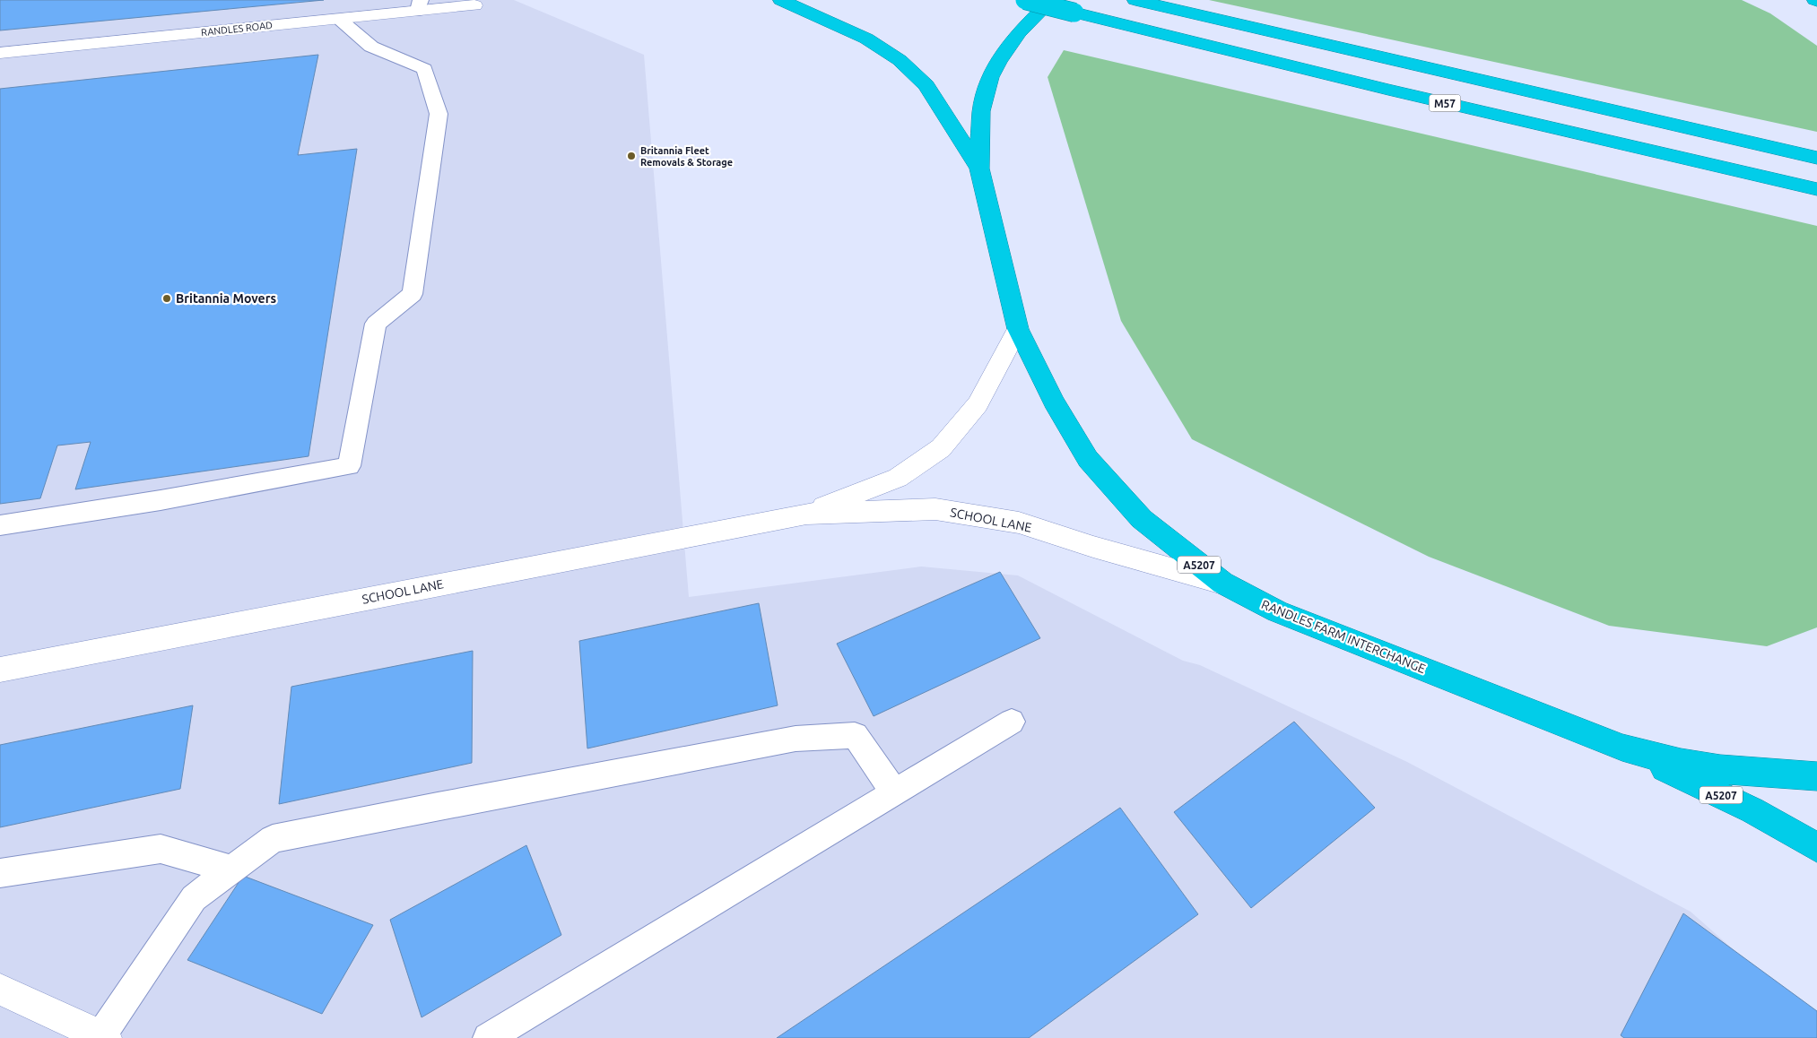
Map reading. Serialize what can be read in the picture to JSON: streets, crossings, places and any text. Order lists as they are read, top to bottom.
{
  "streets": {
    "highway": ["M57", "A5207", "RANDLES FARM INTERCHANGE"],
    "main road": ["RANDLES ROAD", "SCHOOL LANE"]
  },
  "crossings": [
    ["SCHOOL LANE", "RANDLES FARM INTERCHANGE"],
    ["A5207", "RANDLES FARM INTERCHANGE"]
  ],
  "places": ["Britannia Fleet Removals & Storage", "Britannia Movers"]
}
